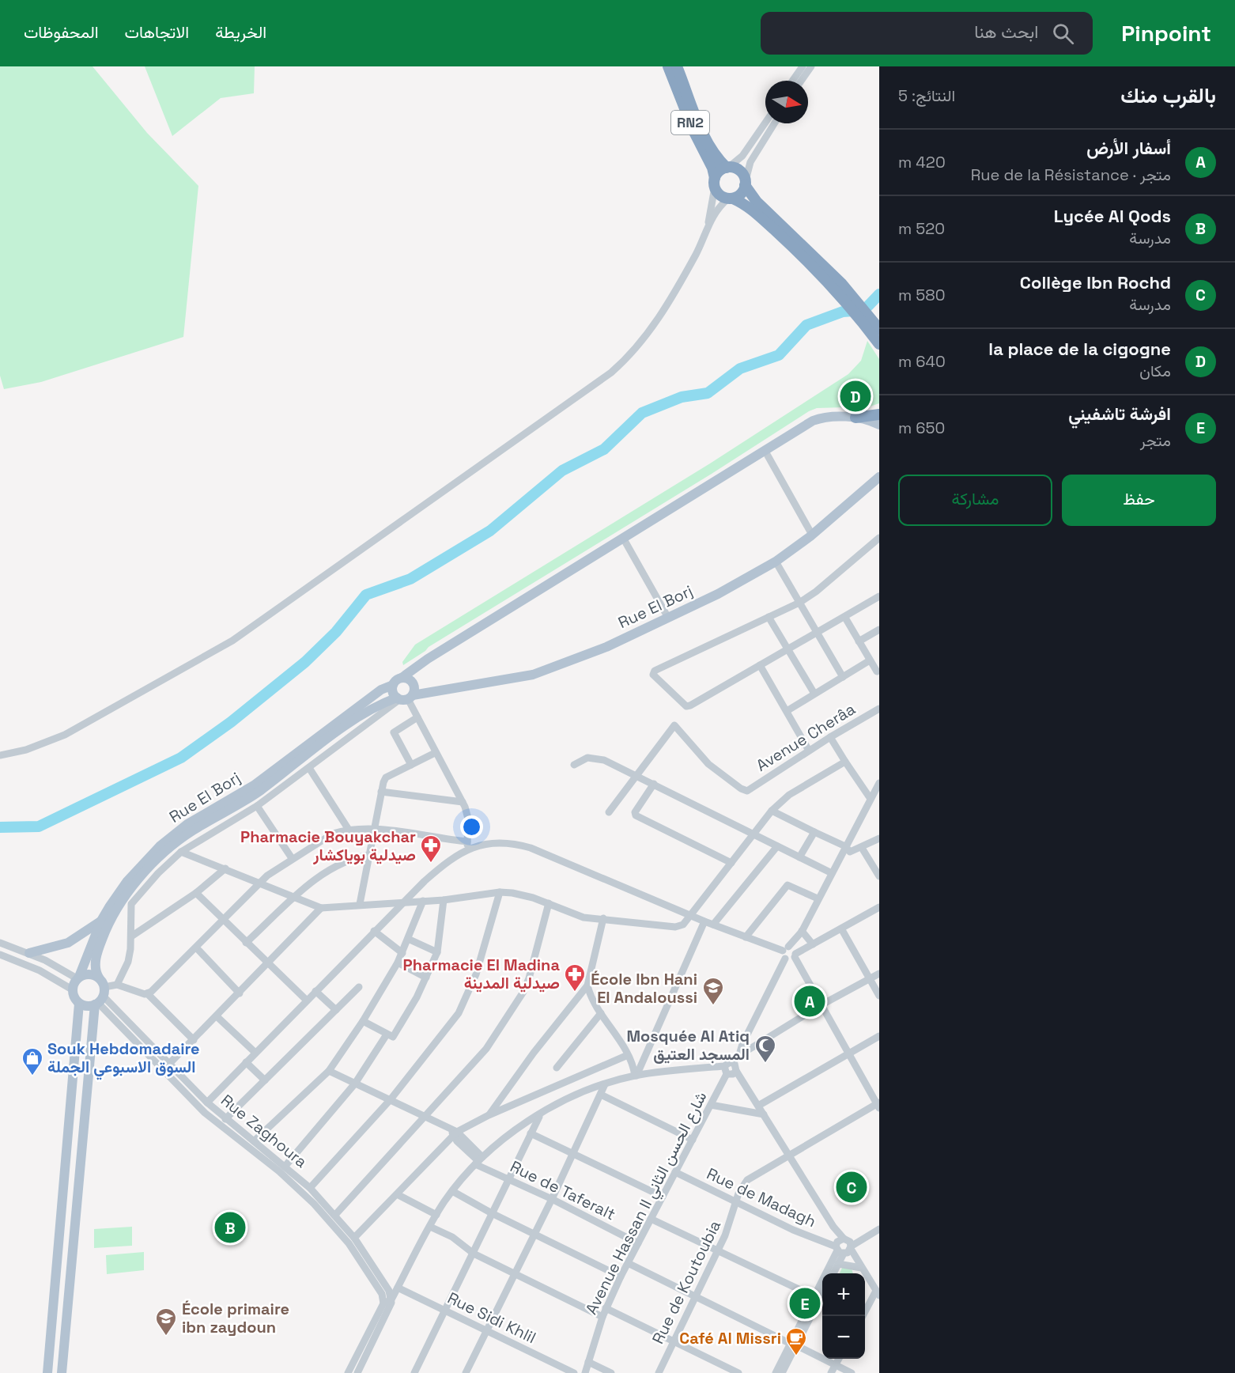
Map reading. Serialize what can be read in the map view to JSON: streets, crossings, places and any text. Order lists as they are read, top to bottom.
{
  "streets": {
    "highway": ["RN2"],
    "main road": ["Rue El Borj"],
    "street": [
      "Avenue Cherâa",
      "Rue Zaghoura",
      "Rue de Taferalt",
      "Rue de Madagh",
      "Avenue Hassan II شارع الحسن الثاني",
      "Rue de Koutoubia",
      "Rue Sidi Khlil"
    ]
  },
  "crossings": [
    ["Rue El Borj", "Rue Zaghoura"],
    ["Rue de Taferalt", "Avenue Hassan II شارع الحسن الثاني"],
    ["Rue de Madagh", "Avenue Hassan II شارع الحسن الثاني"],
    ["Rue de Madagh", "Rue de Koutoubia"]
  ],
  "places": {
    "pharmacy": ["Pharmacie Bouyakchar صيدلية بوياكشار", "Pharmacie El Madina صيدلية المدينة"],
    "school or university": ["École Ibn Hani El Andaloussi", "École primaire ibn zaydoun"],
    "mosque": ["Mosquée Al Atiq المسجد العتيق"],
    "shop": ["Souk Hebdomadaire السوق الاسبوعي الجملة"],
    "cafe": ["Café Al Missri"]
  },
  "north": "right",
  "page": {
    "header": "Pinpoint",
    "search": "ابحث هنا",
    "nav": ["الخريطة", "الاتجاهات", "المحفوظات"],
    "heading": ["بالقرب منك", "النتائج: 5"],
    "list": [
      {
        "mark": "A",
        "name": "أسفار الأرض",
        "note": "متجر · Rue de la Résistance",
        "value": "420 m"
      },
      {
        "mark": "B",
        "name": "Lycée Al Qods",
        "note": "مدرسة",
        "value": "520 m"
      },
      {
        "mark": "C",
        "name": "Collège Ibn Rochd",
        "note": "مدرسة",
        "value": "580 m"
      },
      {
        "mark": "D",
        "name": "la place de la cigogne",
        "note": "مكان",
        "value": "640 m"
      },
      {
        "mark": "E",
        "name": "افرشة تاشفيني",
        "note": "متجر",
        "value": "650 m"
      }
    ],
    "pins": [
      "D",
      "A",
      "C",
      "B",
      "E"
    ],
    "buttons": ["حفظ", "مشاركة"],
    "map_buttons": ["+", "−"]
  }
}
